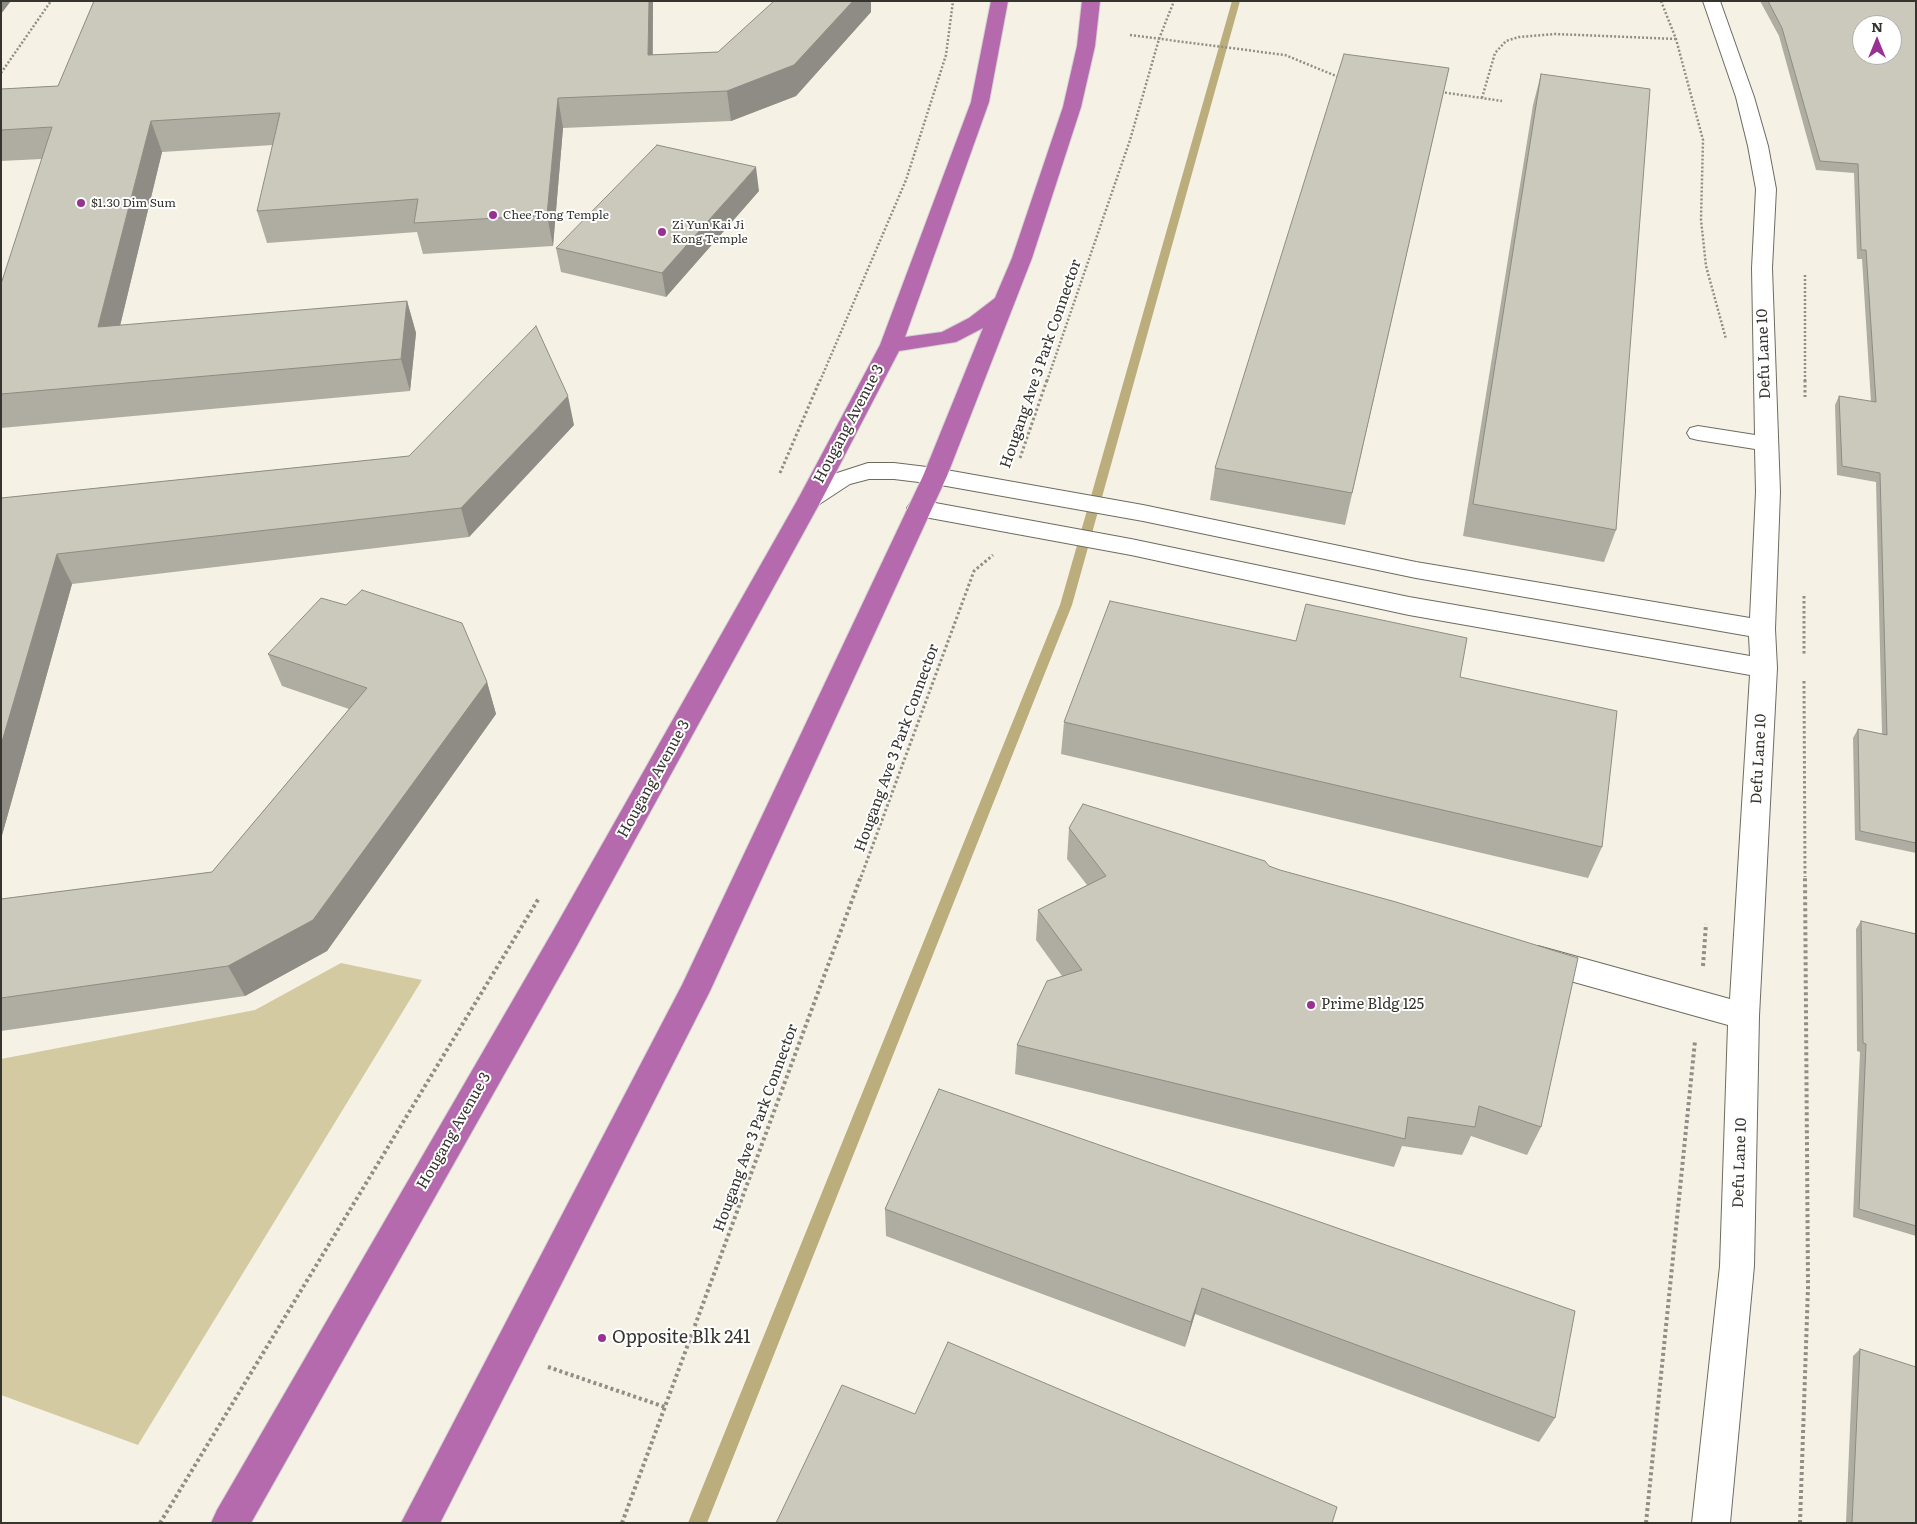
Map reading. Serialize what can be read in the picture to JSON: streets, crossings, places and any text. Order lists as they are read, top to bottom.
{
  "streets": {
    "highway": ["Hougang Avenue 3"],
    "lane": ["Defu Lane 10"],
    "path": ["Hougang Ave 3 Park Connector"]
  },
  "places": [
    "$1.30 Dim Sum",
    "Chee Tong Temple",
    "Zi Yun Kai Ji Kong Temple",
    "Prime Bldg 125",
    "Opposite Blk 241"
  ],
  "north": "top"
}
